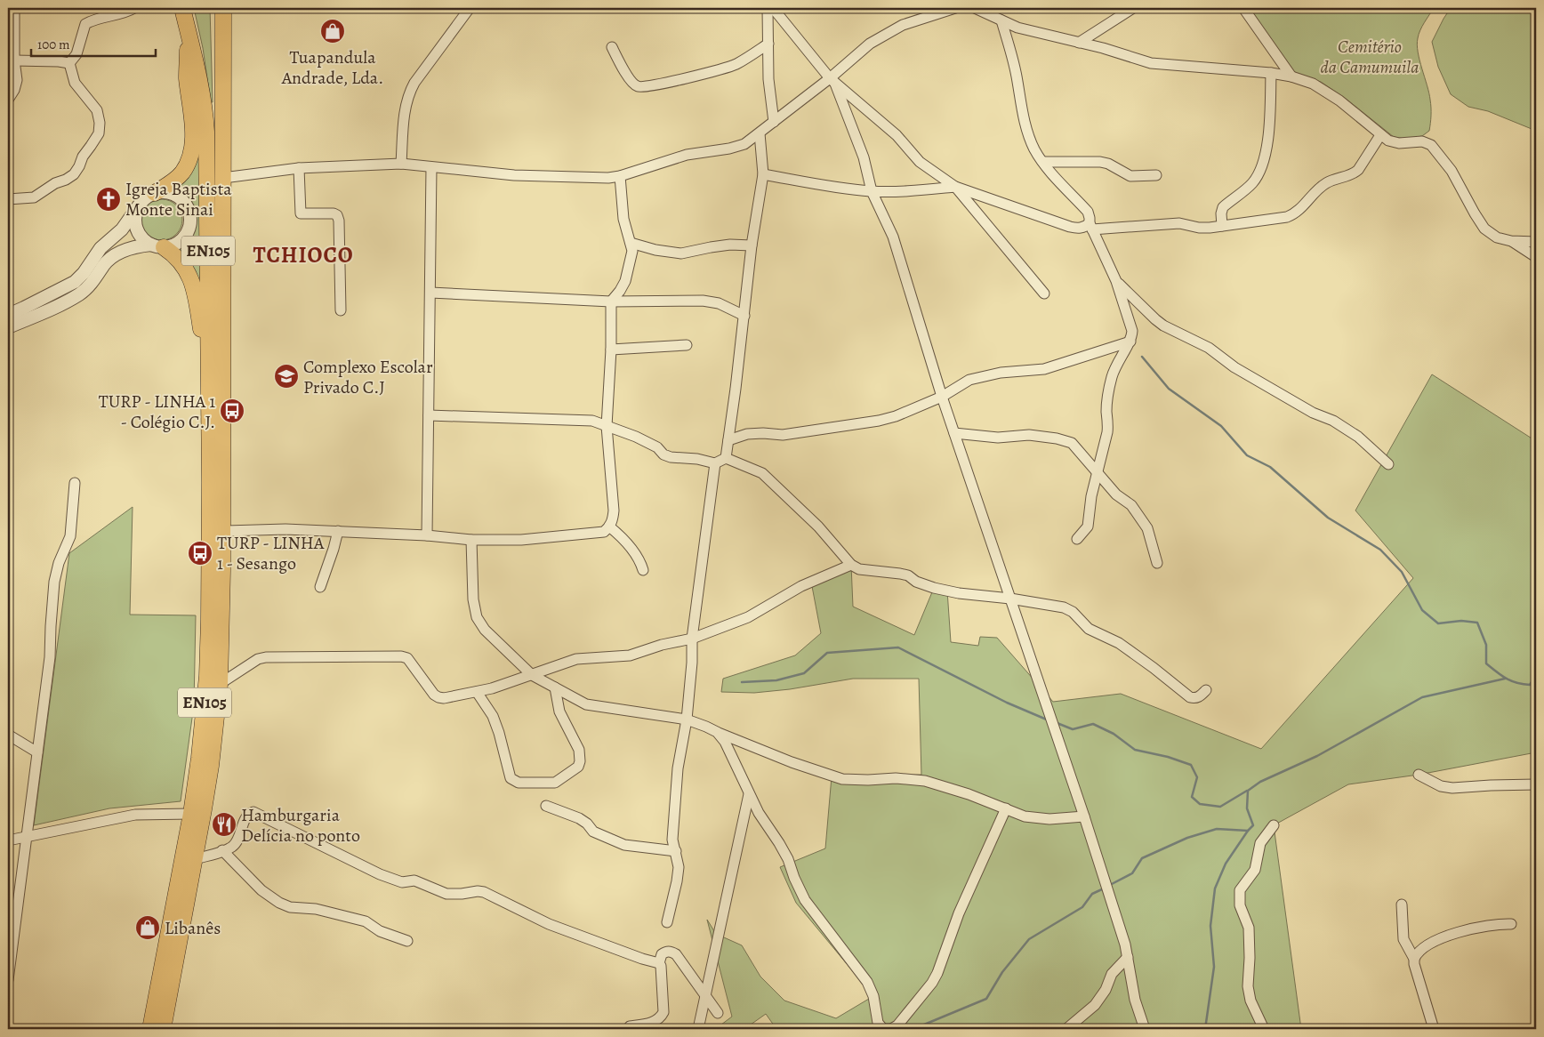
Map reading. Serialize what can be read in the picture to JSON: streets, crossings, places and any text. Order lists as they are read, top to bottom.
{
  "streets": {
    "main road": ["EN105"]
  },
  "districts": ["TCHIOCO"],
  "parks": ["Cemitério da Camumuila"],
  "places": {
    "shop": ["Tuapandula Andrade, Lda.", "Libanês"],
    "church": ["Igreja Baptista Monte Sinai"],
    "school or university": ["Complexo Escolar Privado C.J"],
    "bus stop": ["TURP - LINHA 1 - Colégio C.J.", "TURP - LINHA 1 - Sesango"],
    "restaurant": ["Hamburgaria Delícia no ponto"]
  },
  "scale_bar": "100 m"
}
